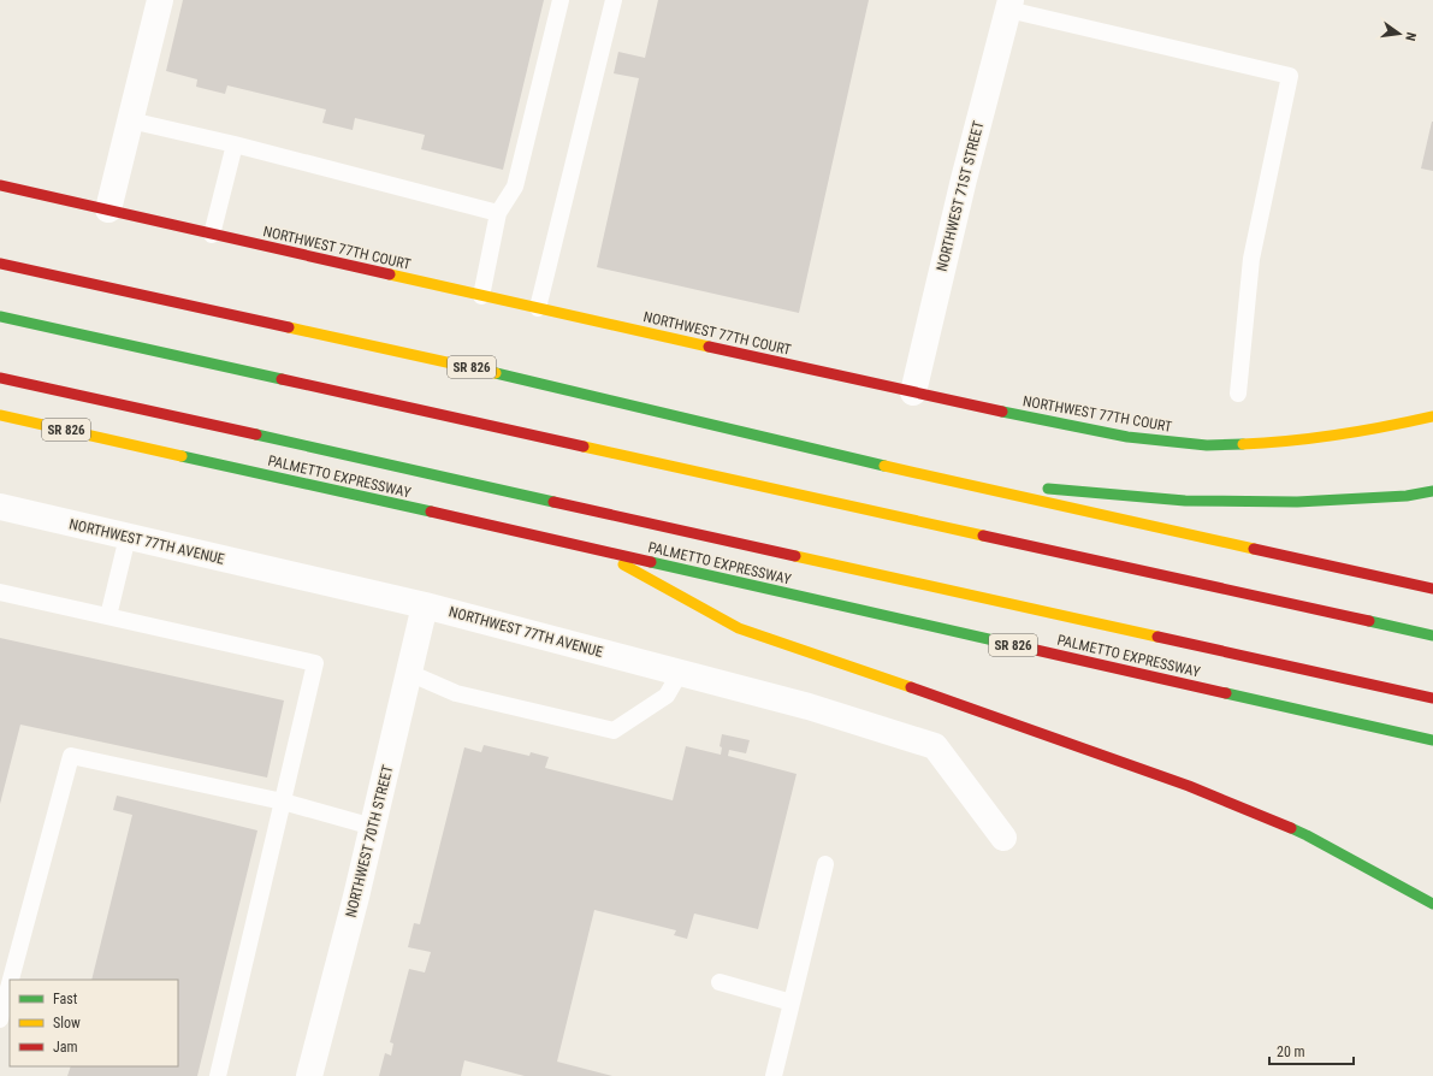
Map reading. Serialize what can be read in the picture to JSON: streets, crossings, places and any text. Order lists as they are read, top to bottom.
{
  "streets": {
    "main road": ["NORTHWEST 77TH COURT", "SR 826", "PALMETTO EXPRESSWAY"],
    "street": ["NORTHWEST 71ST STREET", "NORTHWEST 77TH AVENUE", "NORTHWEST 70TH STREET"]
  },
  "crossings": [
    ["NORTHWEST 71ST STREET", "NORTHWEST 77TH COURT"],
    ["NORTHWEST 77TH AVENUE", "NORTHWEST 70TH STREET"]
  ],
  "legend": ["Fast", "Slow", "Jam"],
  "scale_bar": "20 m",
  "north": "right"
}
